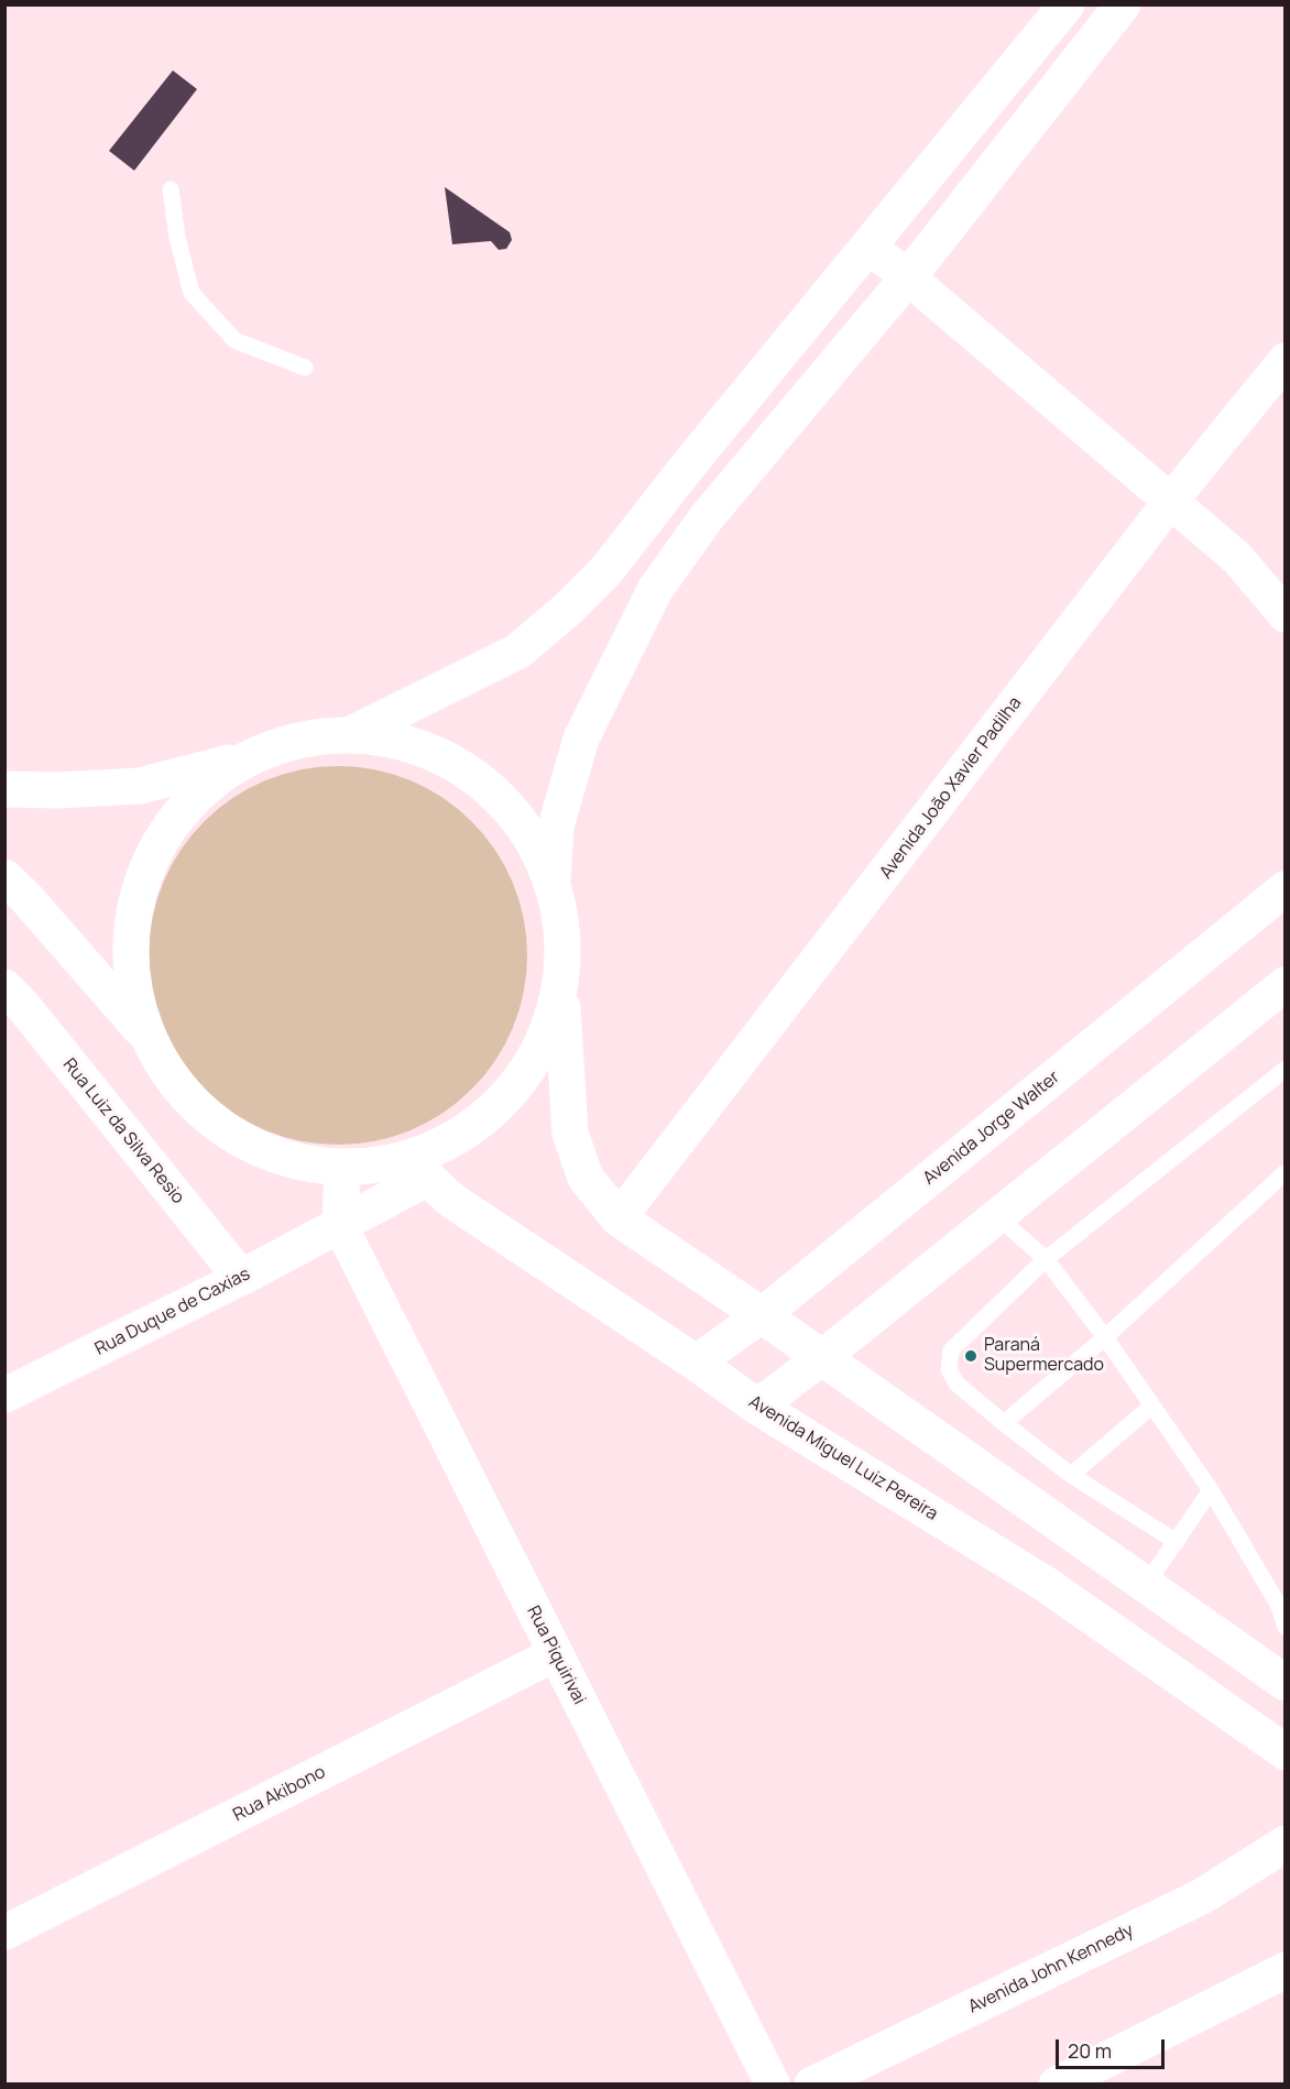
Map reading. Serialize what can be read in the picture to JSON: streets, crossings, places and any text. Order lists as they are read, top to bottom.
{
  "streets": {
    "main road": [
      "Rua Luiz da Silva Resio",
      "Rua Duque de Caxias",
      "Avenida Miguel Luiz Pereira",
      "Avenida John Kennedy"
    ],
    "street": [
      "Avenida João Xavier Padilha",
      "Avenida Jorge Walter",
      "Rua Piquirivai",
      "Rua Akibono"
    ]
  },
  "crossings": [
    ["Avenida Jorge Walter", "Avenida Miguel Luiz Pereira"],
    ["Rua Luiz da Silva Resio", "Rua Duque de Caxias"],
    ["Rua Duque de Caxias", "Avenida Miguel Luiz Pereira"],
    ["Rua Duque de Caxias", "Rua Piquirivai"],
    ["Rua Piquirivai", "Rua Akibono"]
  ],
  "places": ["Paraná Supermercado"],
  "scale_bar": "20 m"
}
